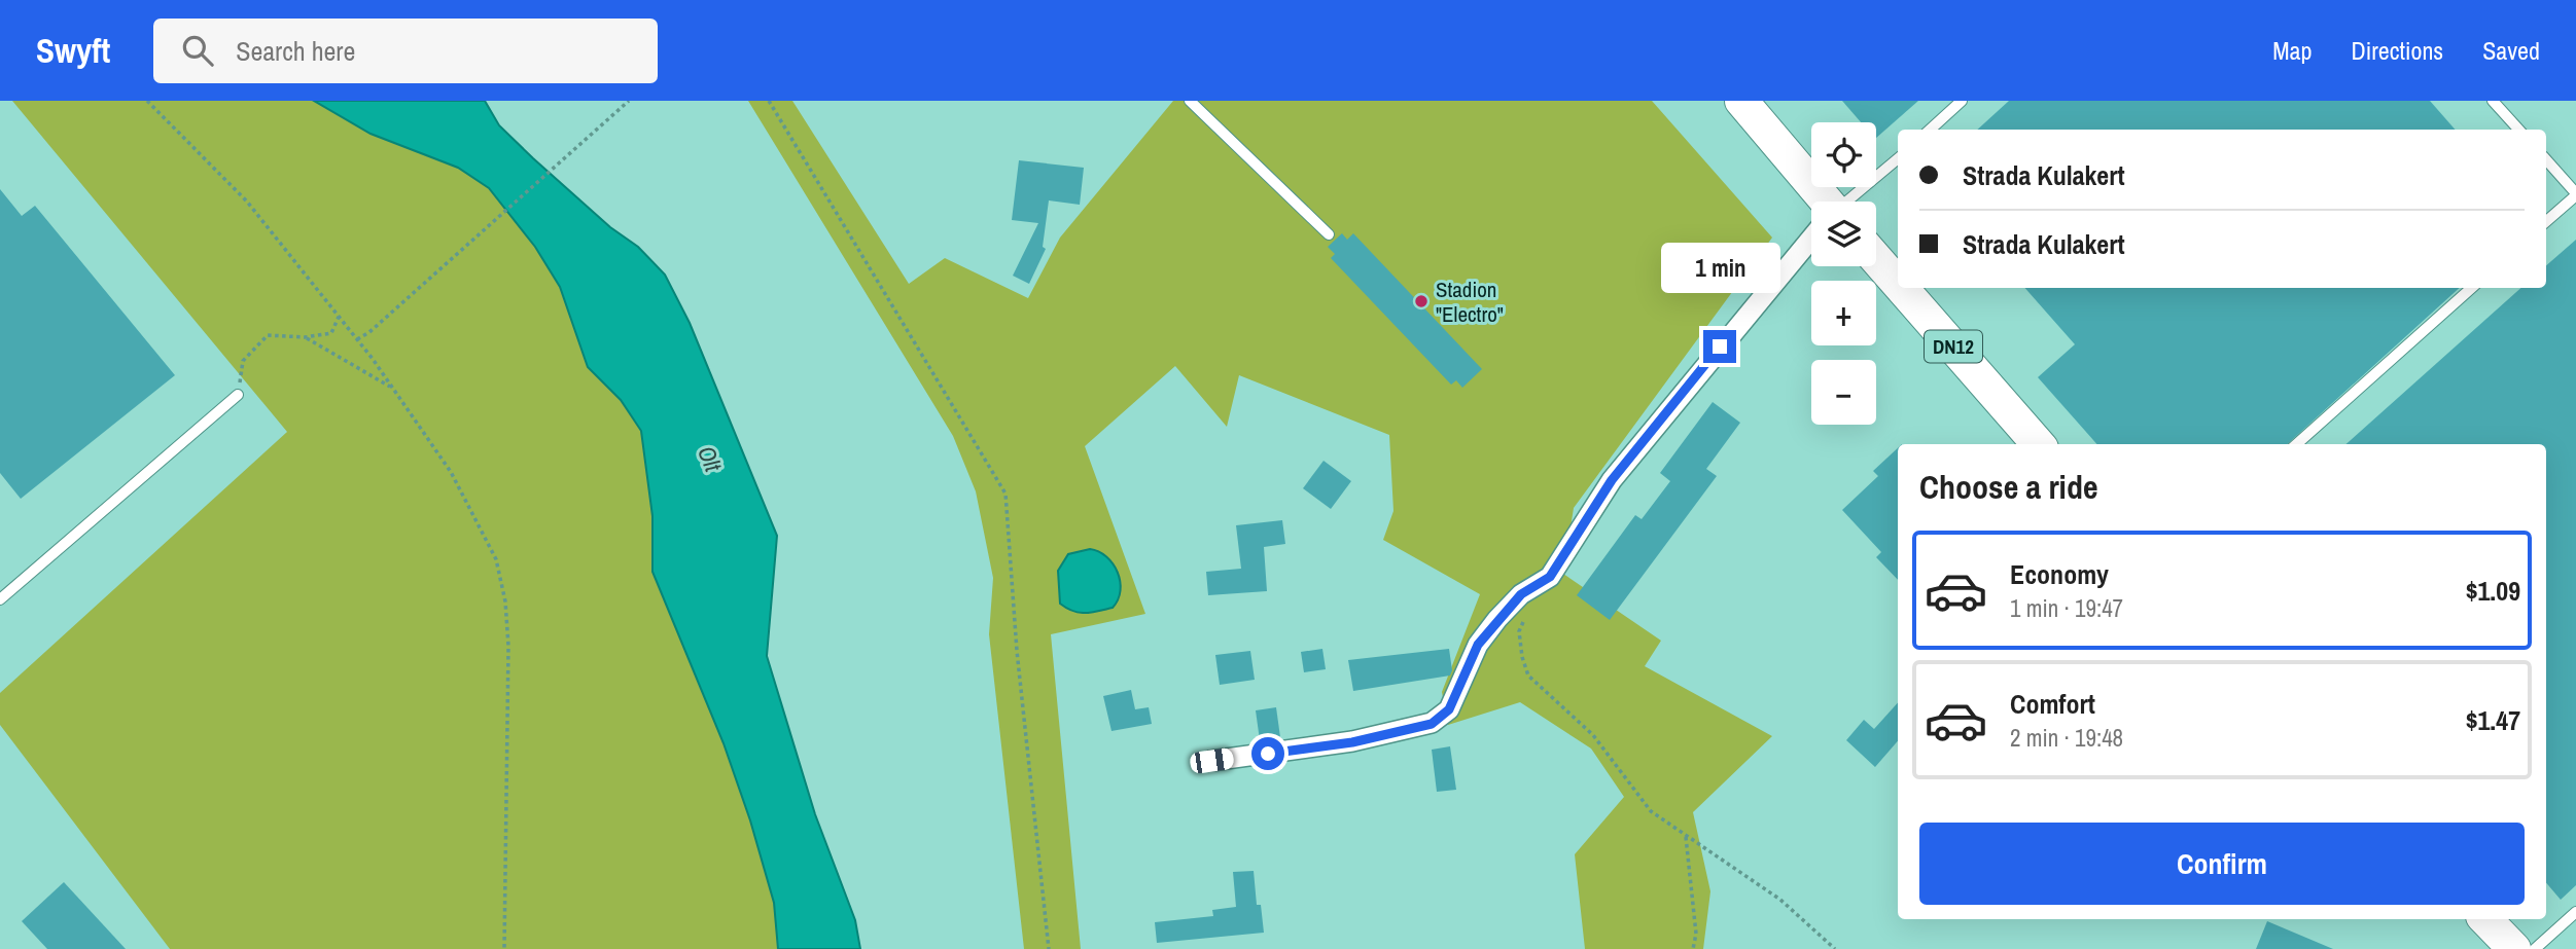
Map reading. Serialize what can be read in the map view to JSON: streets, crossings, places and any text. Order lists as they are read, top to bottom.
{
  "streets": {
    "main road": ["DN12"]
  },
  "water": ["Olt"],
  "places": ["Stadion \"Electro\""],
  "page": {
    "header": "Swyft",
    "search": "Search here",
    "nav": ["Map", "Directions", "Saved"],
    "map_buttons": ["+", "−"],
    "banner": ["Strada Kulakert", "Strada Kulakert"],
    "bubble": "1 min",
    "heading": "Choose a ride",
    "list": [
      {
        "name": "Economy",
        "note": "1 min · 19:47",
        "value": "$1.09"
      },
      {
        "name": "Comfort",
        "note": "2 min · 19:48",
        "value": "$1.47"
      }
    ],
    "buttons": "Confirm"
  }
}
